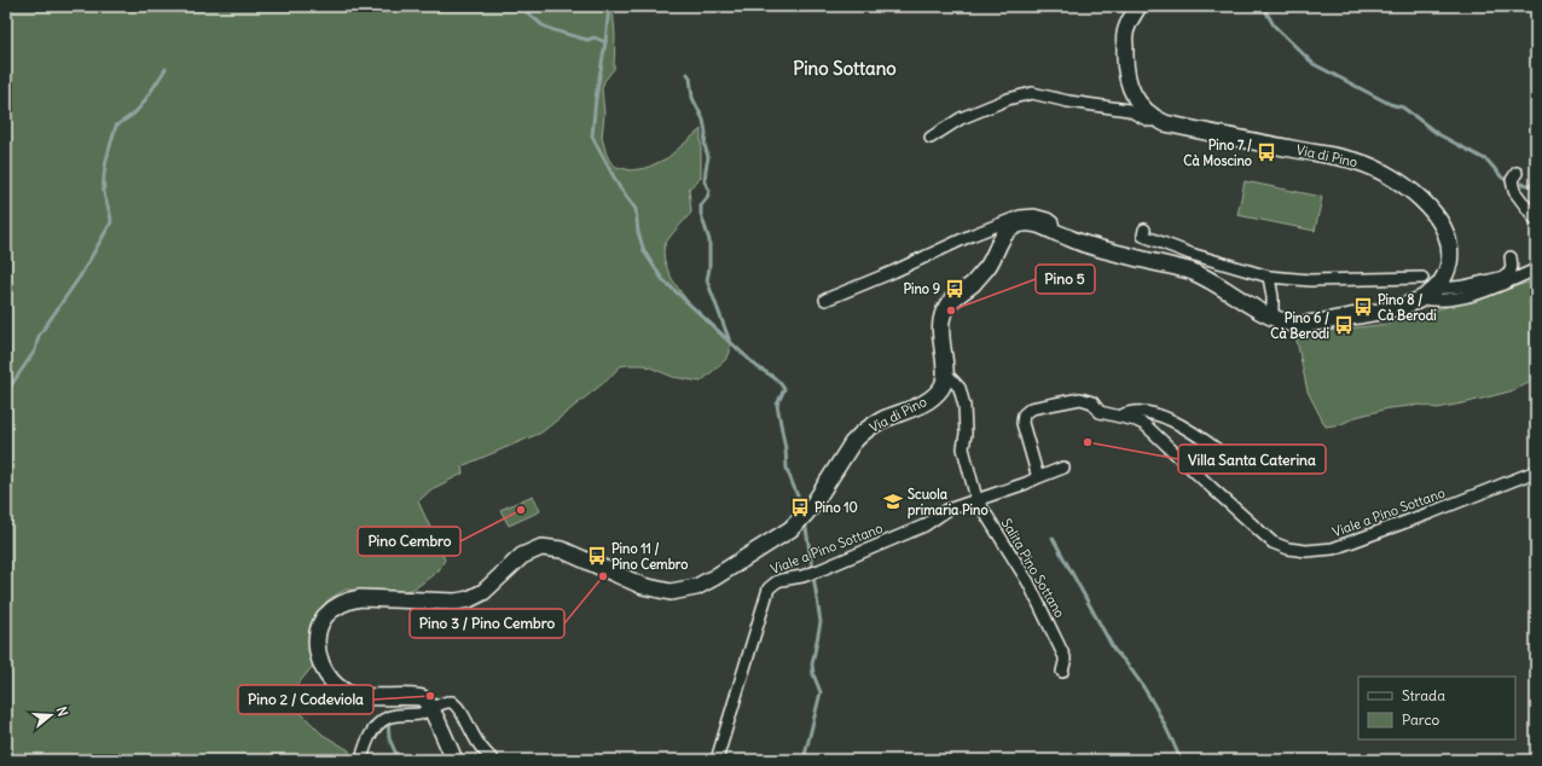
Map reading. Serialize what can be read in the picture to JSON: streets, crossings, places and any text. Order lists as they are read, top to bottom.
{
  "streets": {
    "street": ["Via di Pino", "Viale a Pino Sottano", "Salita Pino Sottano"]
  },
  "crossings": [
    ["Via di Pino", "Salita Pino Sottano"],
    ["Viale a Pino Sottano", "Salita Pino Sottano"]
  ],
  "districts": ["Pino Sottano"],
  "places": {
    "bus stop": [
      "Pino 7 / Cà Moscino",
      "Pino 9",
      "Pino 8 / Cà Berodi",
      "Pino 6 / Cà Berodi",
      "Pino 10",
      "Pino 11 / Pino Cembro"
    ],
    "other": [
      "Pino 5",
      "Villa Santa Caterina",
      "Pino Cembro",
      "Pino 3 / Pino Cembro",
      "Pino 2 / Codeviola"
    ],
    "school or university": ["Scuola primaria Pino"]
  },
  "legend": ["Strada", "Parco"],
  "north": "right"
}
